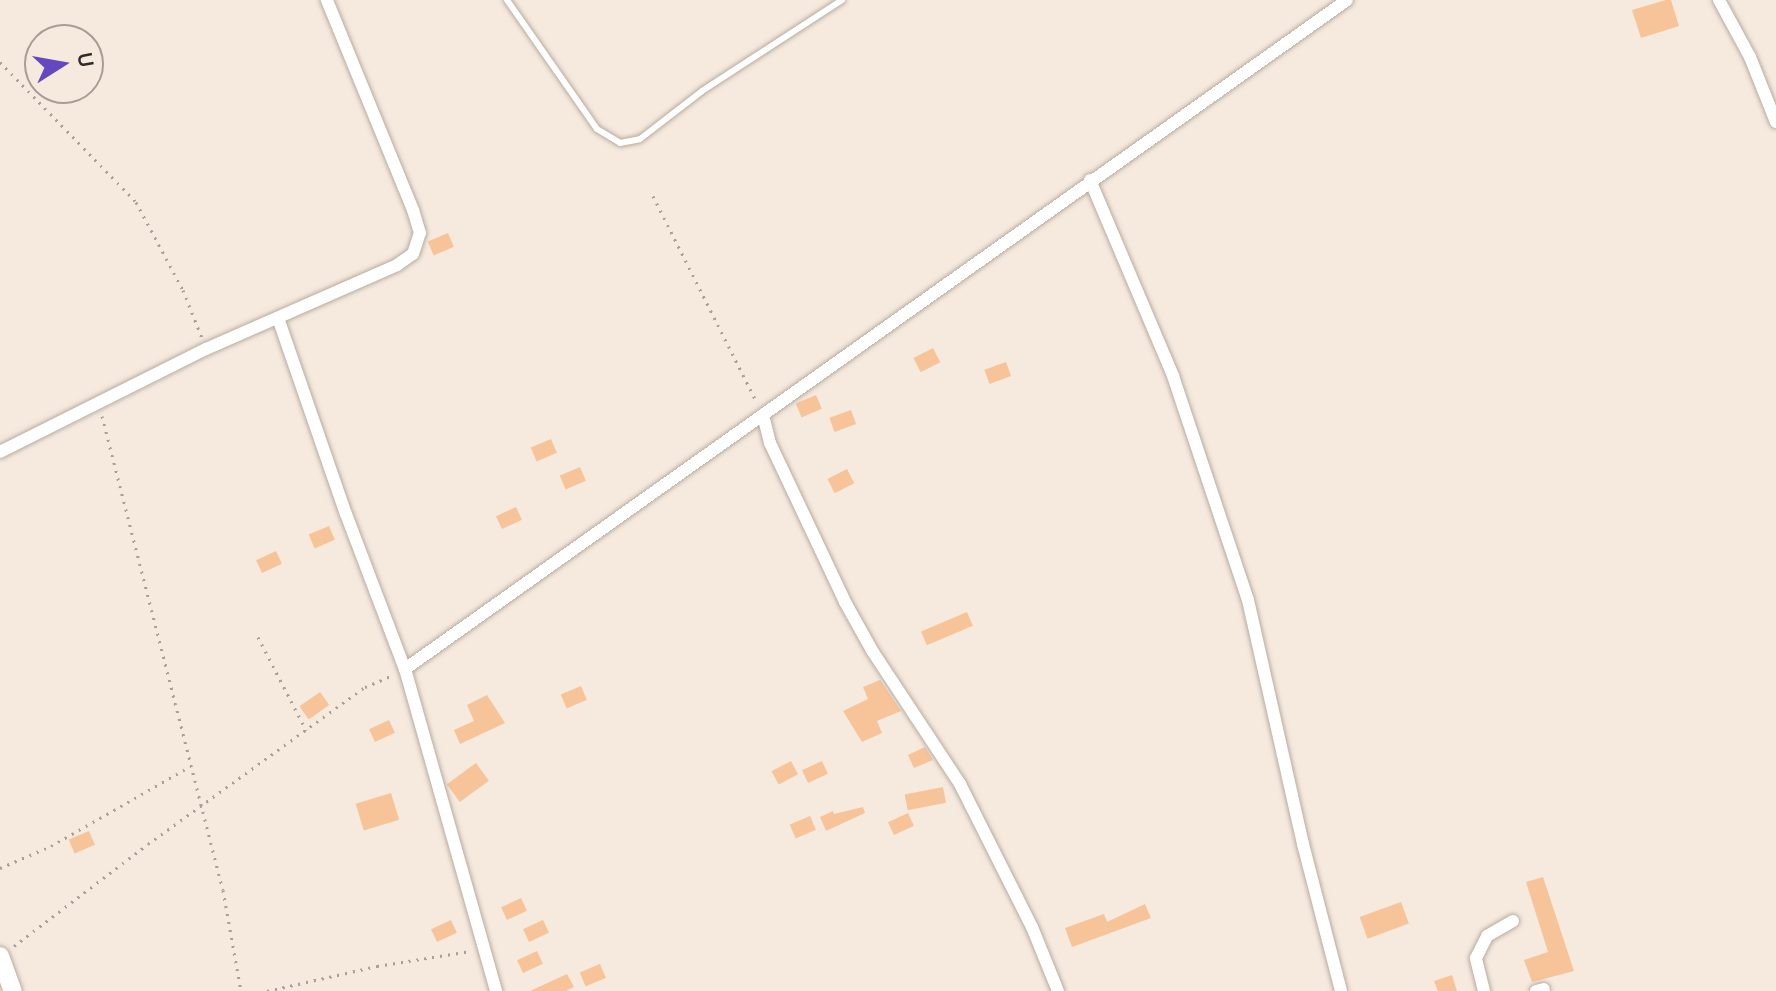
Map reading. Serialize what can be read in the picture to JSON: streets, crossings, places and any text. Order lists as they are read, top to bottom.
{
  "north": "right"
}
